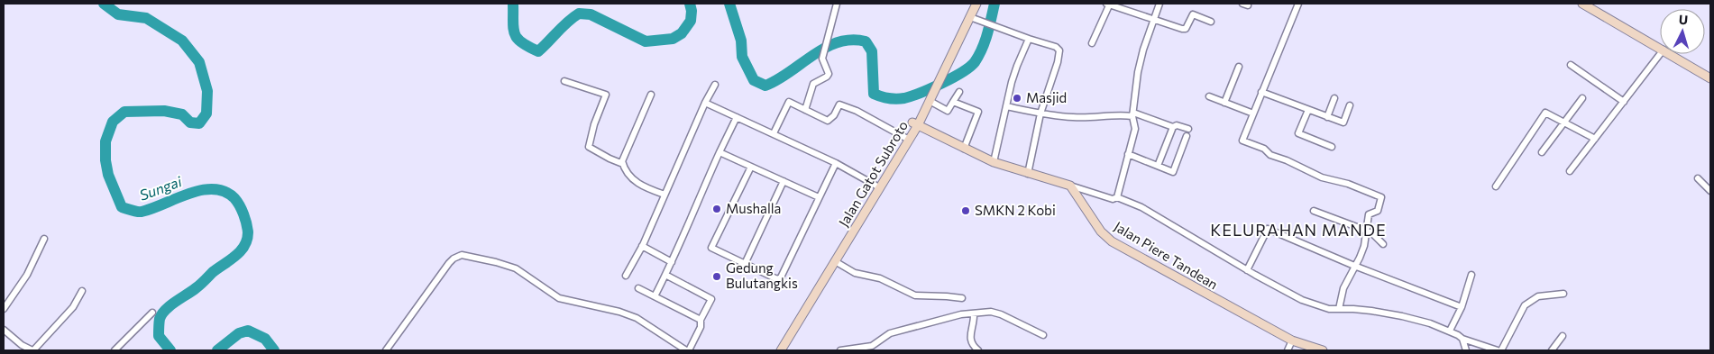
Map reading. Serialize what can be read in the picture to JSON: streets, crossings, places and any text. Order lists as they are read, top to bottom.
{
  "streets": {
    "street": ["Jalan Gatot Subroto", "Jalan Piere Tandean"]
  },
  "districts": ["KELURAHAN MANDE"],
  "water": ["Sungai"],
  "places": [
    "Masjid",
    "Mushalla",
    "SMKN 2 Kobi",
    "Gedung Bulutangkis"
  ],
  "north": "top"
}
